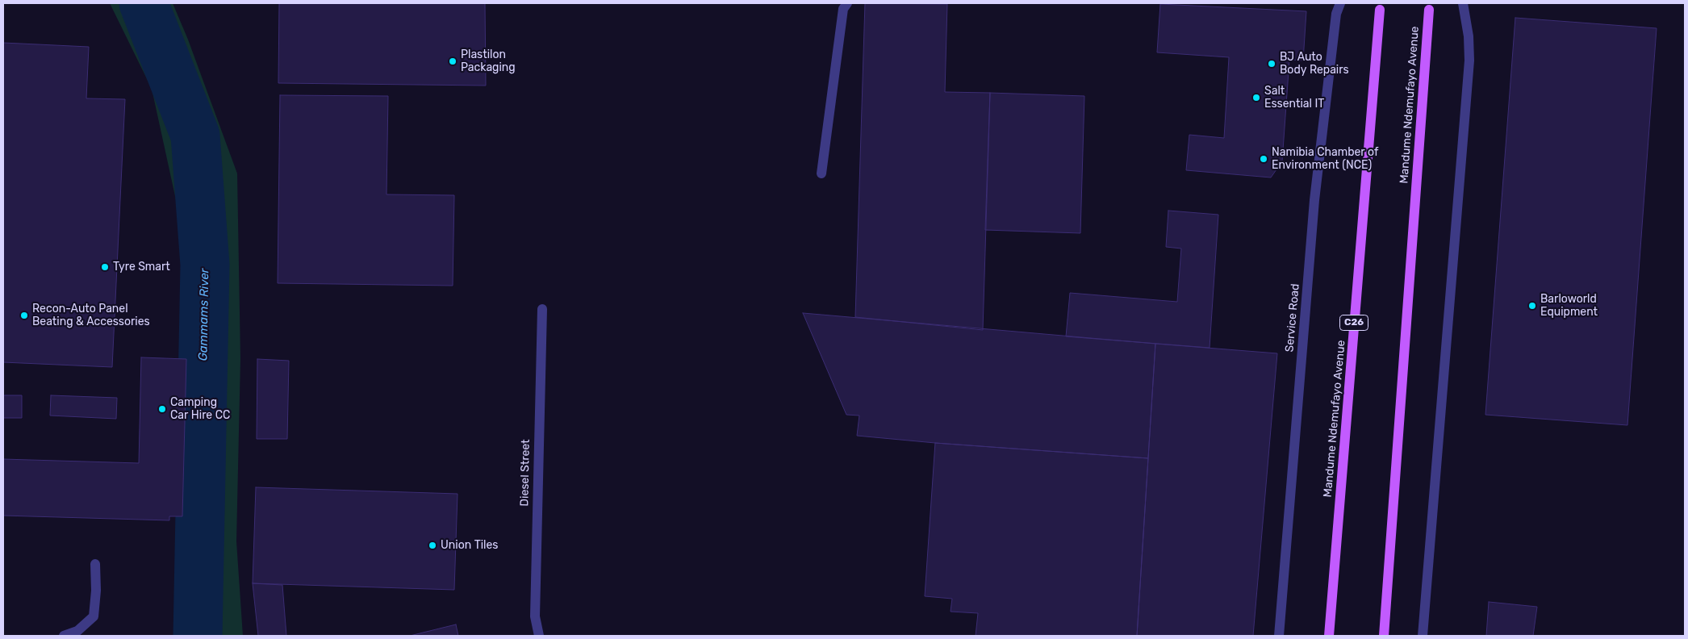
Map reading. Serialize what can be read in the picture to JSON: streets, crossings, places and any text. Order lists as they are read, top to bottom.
{
  "streets": {
    "main road": ["Mandume Ndemufayo Avenue", "C26"],
    "street": ["Service Road", "Diesel Street"]
  },
  "water": ["Gammams River"],
  "places": [
    "Plastilon Packaging",
    "BJ Auto Body Repairs",
    "Salt Essential IT",
    "Namibia Chamber of Environment (NCE)",
    "Tyre Smart",
    "Barloworld Equipment",
    "Recon-Auto Panel Beating & Accessories",
    "Camping Car Hire CC",
    "Union Tiles"
  ]
}
